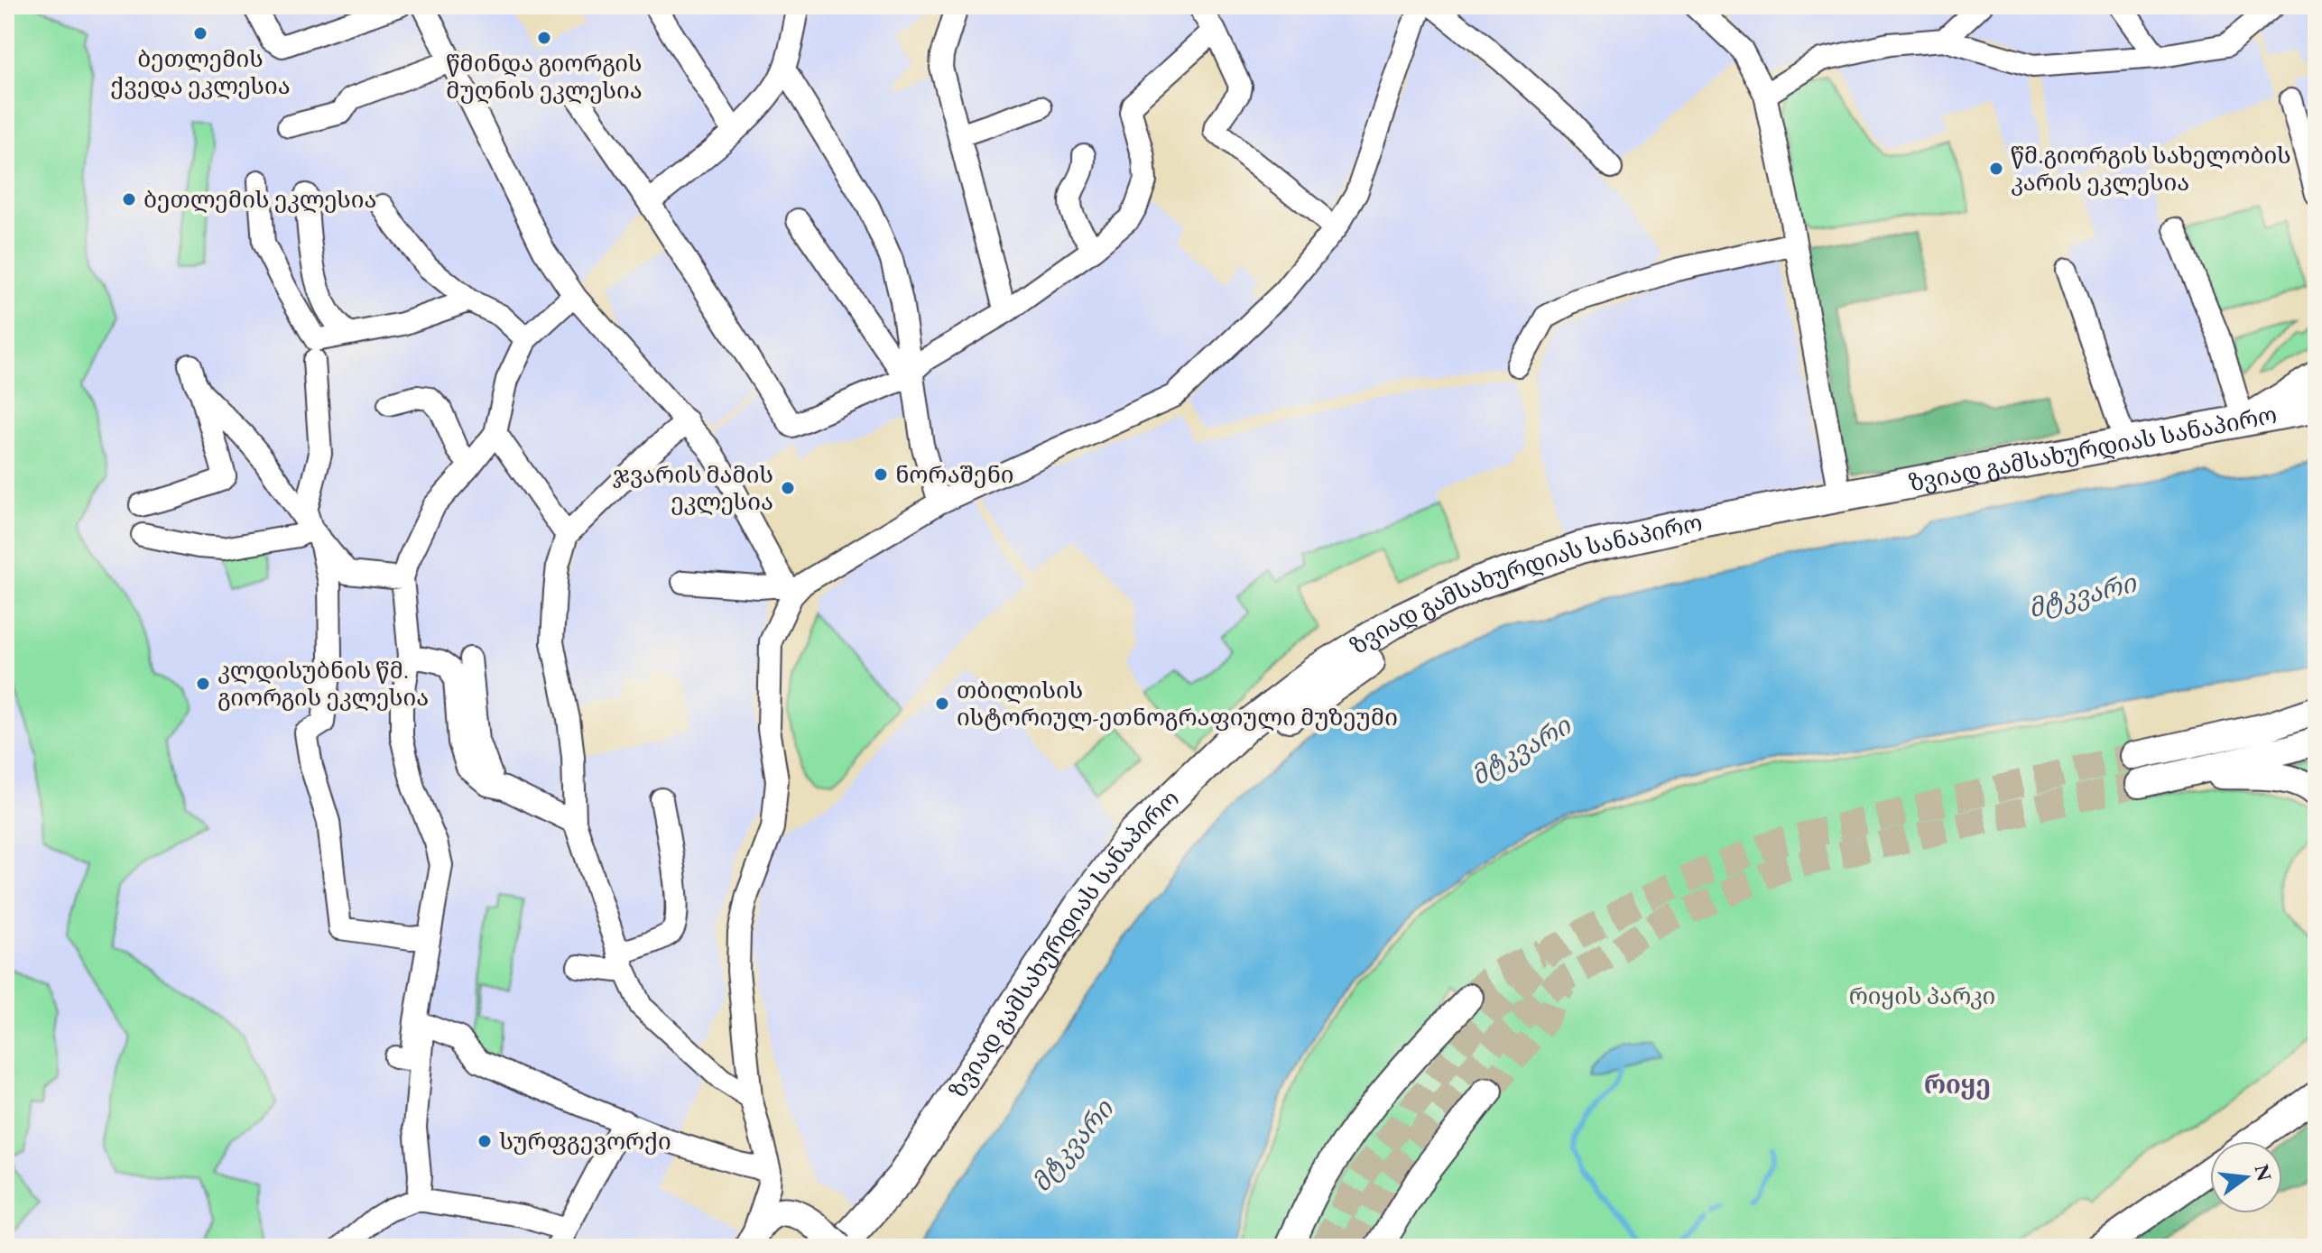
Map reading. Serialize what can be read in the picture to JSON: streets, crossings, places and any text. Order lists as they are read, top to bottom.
{
  "streets": {
    "highway": ["ზვიად გამსახურდიას სანაპირო"]
  },
  "districts": ["რიყე"],
  "water": ["მტკვარი"],
  "parks": ["რიყის პარკი"],
  "places": [
    "ბეთლემის ქვედა ეკლესია",
    "წმინდა გიორგის მუღნის ეკლესია",
    "წმ.გიორგის სახელობის კარის ეკლესია",
    "ბეთლემის ეკლესია",
    "ნორაშენი",
    "ჯვარის მამის ეკლესია",
    "კლდისუბნის წმ. გიორგის ეკლესია",
    "თბილისის ისტორიულ-ეთნოგრაფიული მუზეუმი",
    "სურფგევორქი"
  ],
  "north": "right"
}
